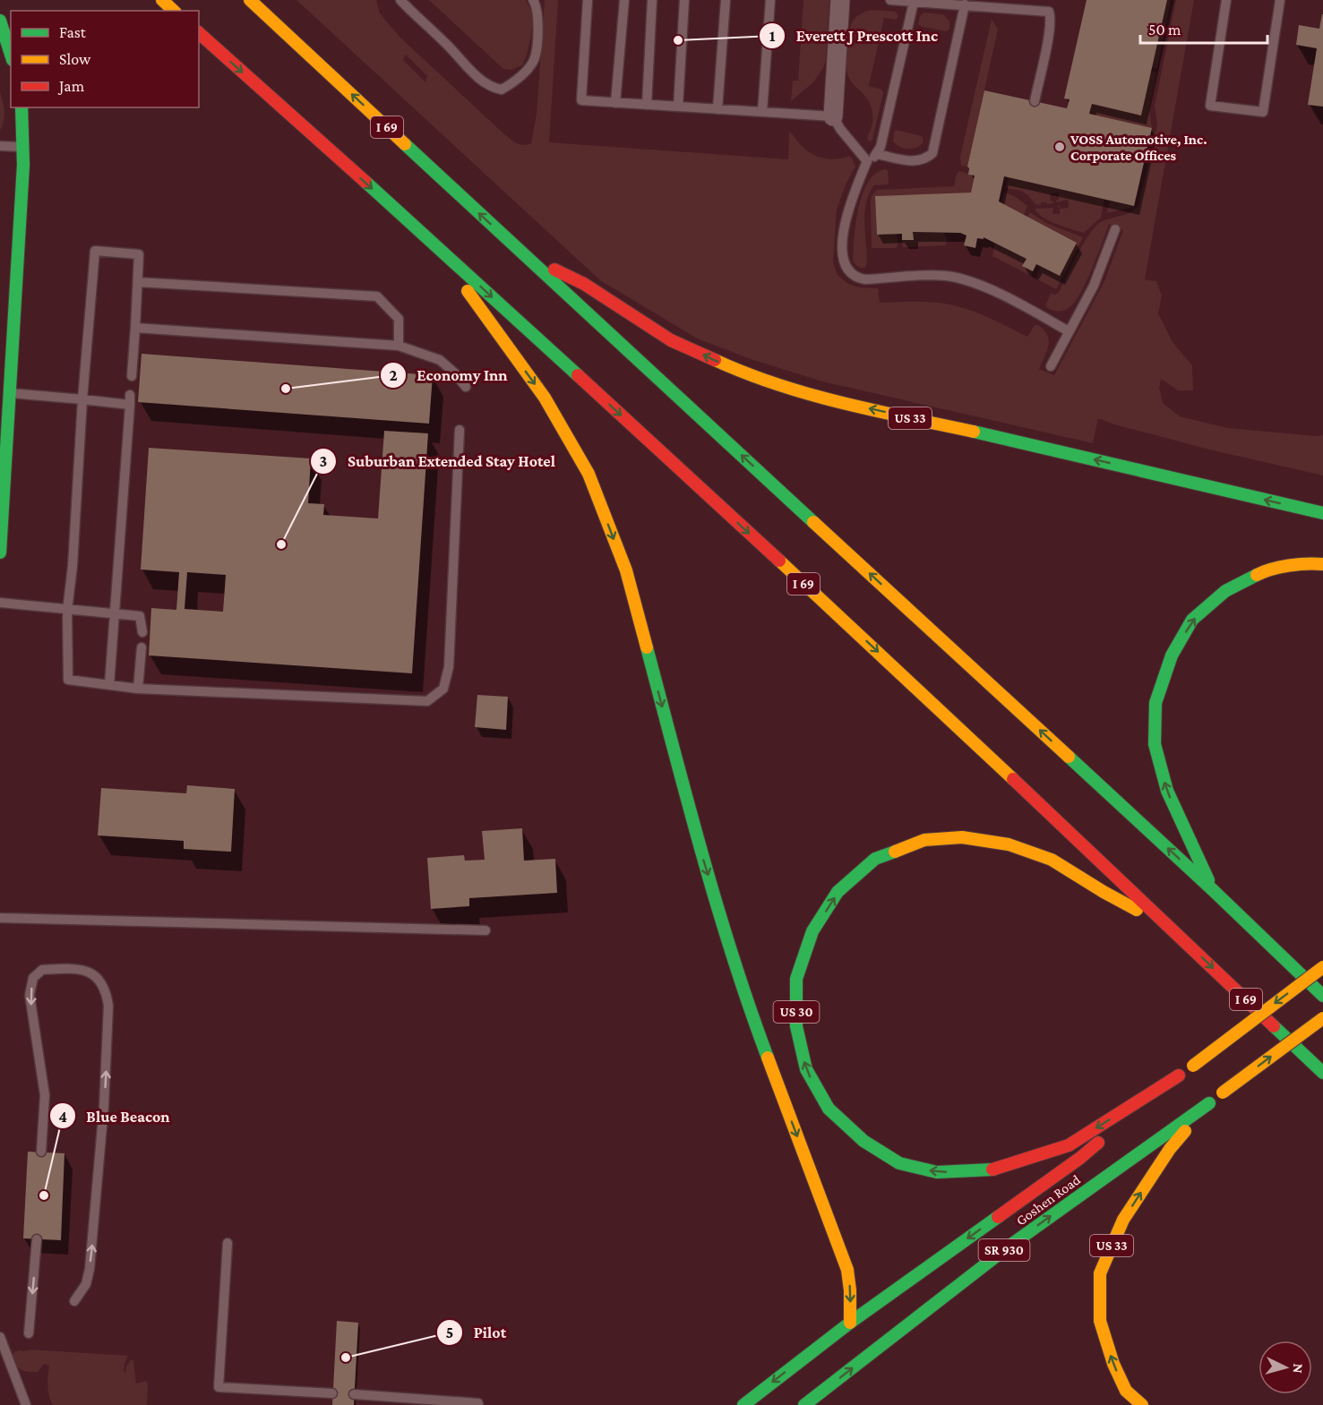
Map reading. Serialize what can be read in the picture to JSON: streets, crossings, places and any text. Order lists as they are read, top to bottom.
{
  "streets": {
    "main road": [
      "I 69",
      "US 33",
      "US 30",
      "Goshen Road",
      "SR 930"
    ]
  },
  "crossings": [
    ["I 69", "US 33"],
    ["I 69", "US 30"],
    ["US 33", "Goshen Road"],
    ["US 30", "SR 930"]
  ],
  "places": [
    "Everett J Prescott Inc",
    "VOSS Automotive, Inc. Corporate Offices",
    "Economy Inn",
    "Suburban Extended Stay Hotel",
    "Blue Beacon",
    "Pilot"
  ],
  "legend": ["Fast", "Slow", "Jam"],
  "scale_bar": "50 m",
  "north": "right"
}
